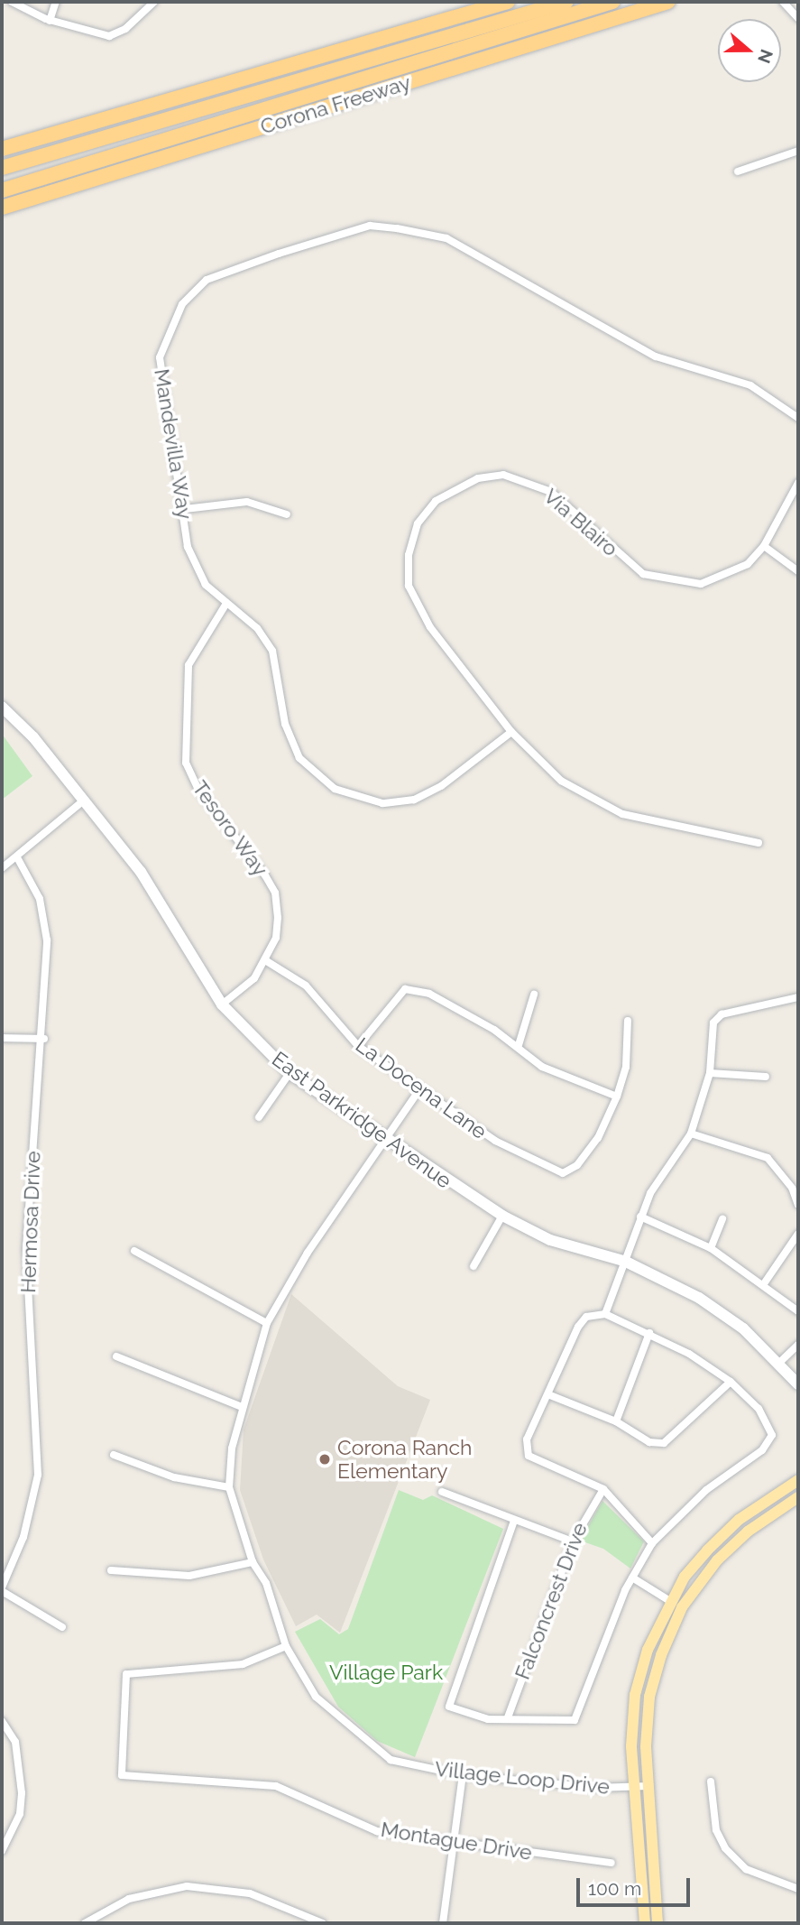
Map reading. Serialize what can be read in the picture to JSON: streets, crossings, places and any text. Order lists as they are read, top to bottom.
{
  "streets": {
    "highway": ["Corona Freeway"],
    "main road": ["East Parkridge Avenue"],
    "street": [
      "Mandevilla Way",
      "Via Blairo",
      "Tesoro Way",
      "La Docena Lane",
      "Hermosa Drive",
      "Falconcrest Drive",
      "Village Loop Drive",
      "Montague Drive"
    ]
  },
  "crossings": [
    ["Mandevilla Way", "Via Blairo"],
    ["Mandevilla Way", "Tesoro Way"],
    ["Tesoro Way", "La Docena Lane"],
    ["Tesoro Way", "East Parkridge Avenue"],
    ["La Docena Lane", "Village Loop Drive"],
    ["East Parkridge Avenue", "Village Loop Drive"],
    ["Village Loop Drive", "Montague Drive"]
  ],
  "parks": ["Village Park"],
  "places": ["Corona Ranch Elementary"],
  "scale_bar": "100 m",
  "north": "right"
}
